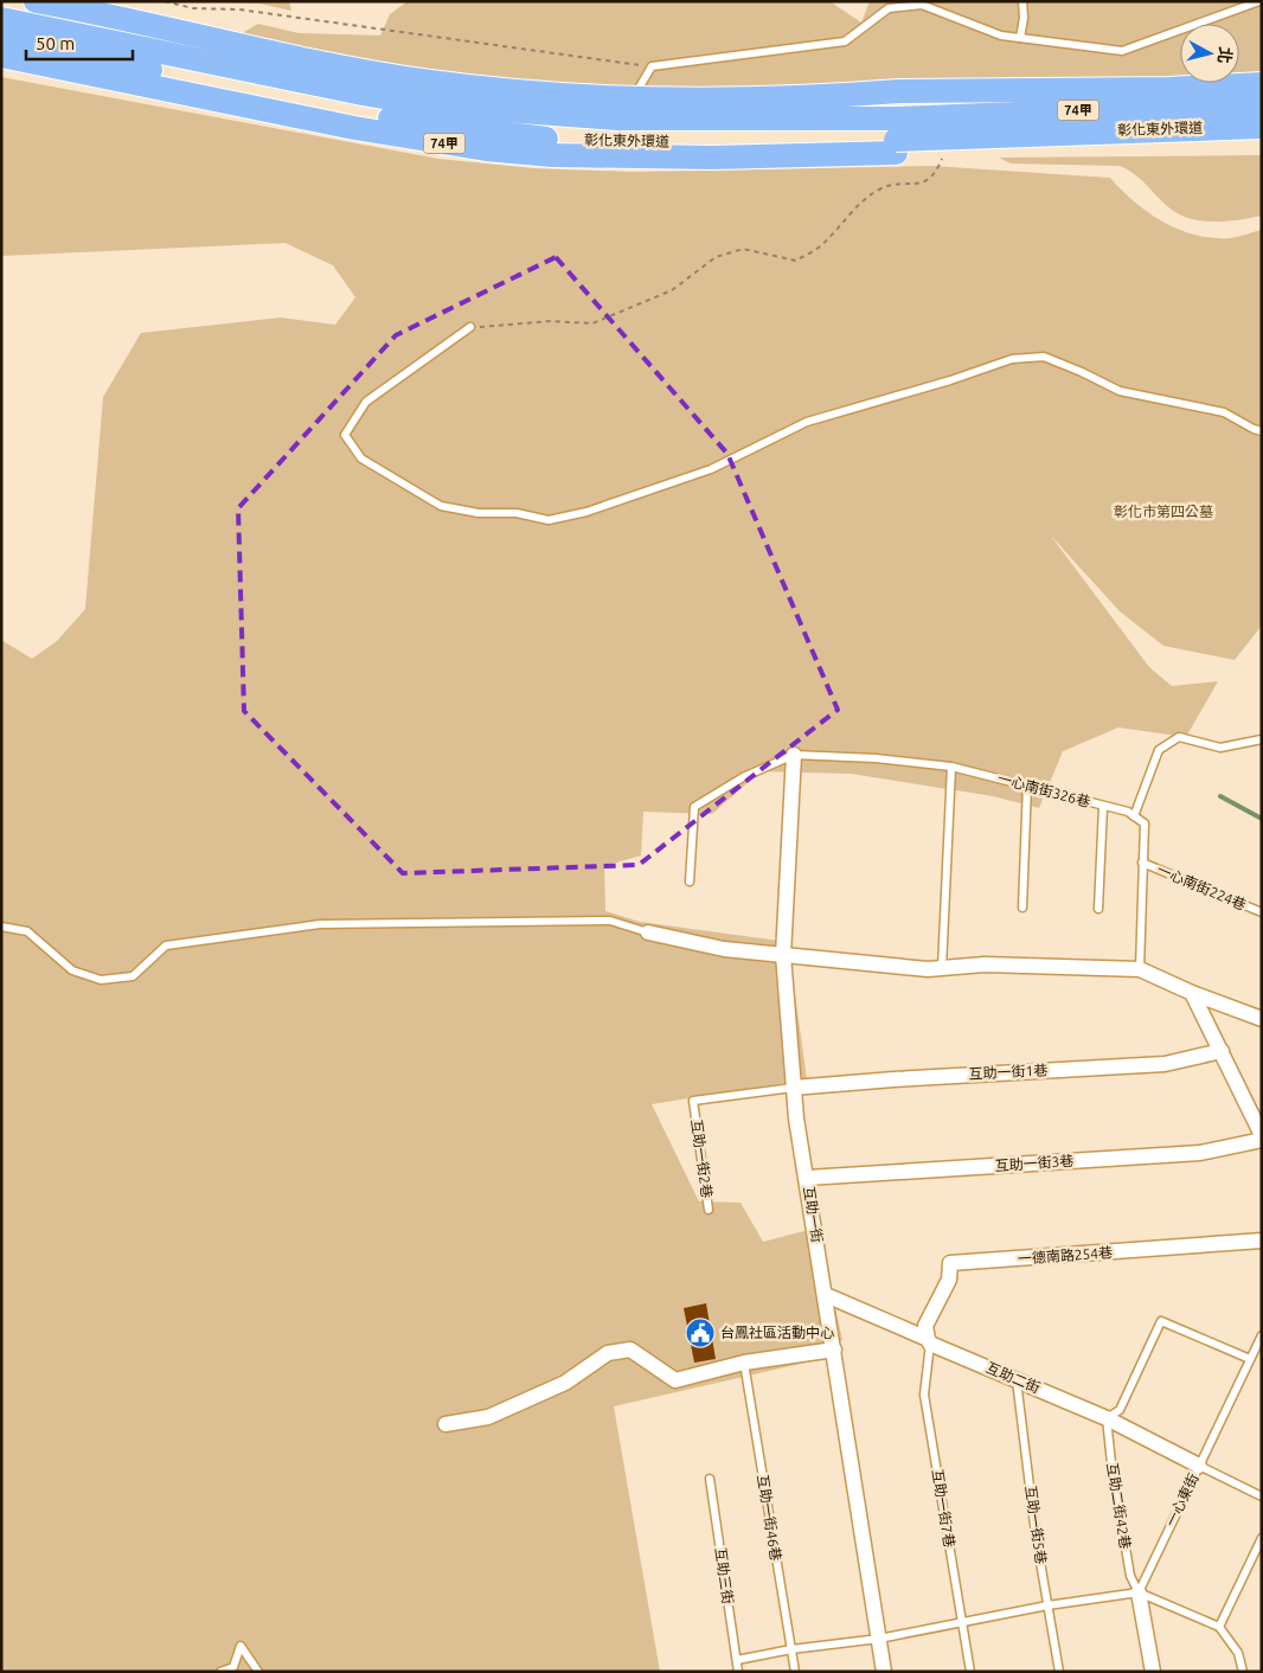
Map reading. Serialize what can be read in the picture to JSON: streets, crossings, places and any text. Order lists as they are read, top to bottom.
{
  "streets": {
    "main road": ["74甲", "彰化東外環道"],
    "street": [
      "互助一街1巷",
      "互助一街3巷",
      "互助一街",
      "一德南路254巷",
      "互助二街"
    ],
    "lane": [
      "一心南街326巷",
      "一心南街224巷",
      "互助一街2巷",
      "一心東街",
      "互助二街42巷",
      "互助一街7巷",
      "互助一街46巷",
      "互助一街5巷",
      "互助三街"
    ]
  },
  "crossings": [
    ["74甲", "彰化東外環道"],
    ["一心南街326巷", "互助一街"],
    ["互助一街1巷", "互助一街2巷"],
    ["互助一街1巷", "互助一街"],
    ["互助一街2巷", "互助一街"],
    ["互助一街3巷", "互助一街"],
    ["互助一街", "互助二街"],
    ["一德南路254巷", "互助二街"],
    ["一德南路254巷", "互助一街7巷"],
    ["互助二街", "一心東街"],
    ["互助二街", "互助二街42巷"],
    ["互助二街", "互助一街7巷"],
    ["互助二街", "互助一街5巷"],
    ["一心東街", "互助二街42巷"]
  ],
  "parks": ["彰化市第四公墓"],
  "places": {
    "public building": ["台鳳社區活動中心"]
  },
  "scale_bar": "50 m",
  "north": "right"
}
